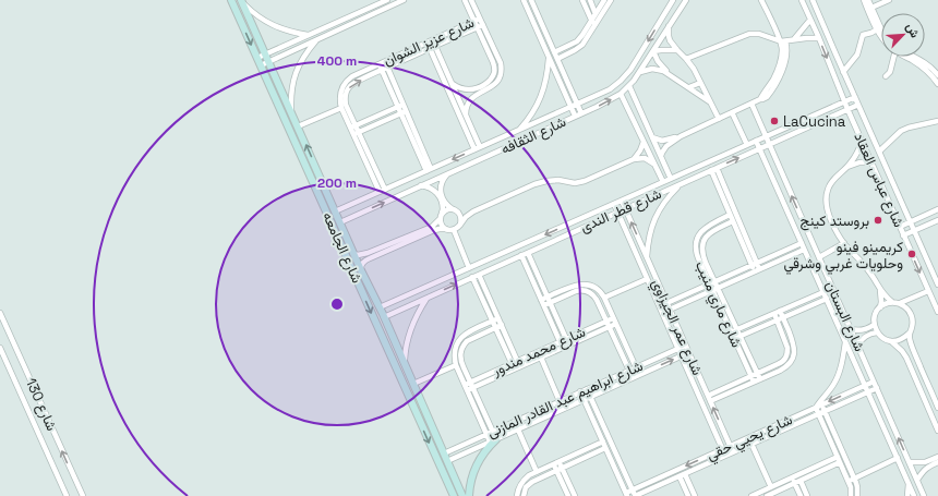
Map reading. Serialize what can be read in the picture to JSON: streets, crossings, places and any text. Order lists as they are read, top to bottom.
{
  "streets": {
    "street": [
      "شارع عزيز الشوان",
      "شارع الثقافه",
      "شارع عباس العقاد",
      "شارع قطر الندى",
      "شارع الجامعه",
      "شارع ماري منيب",
      "شارع البستان",
      "شارع عمر الجيزاوي",
      "شارع محمد مندور",
      "شارع ابراهيم عبد القادر المازنى",
      "شارع 130",
      "شارع يحيي حقي"
    ]
  },
  "crossings": [
    ["شارع عزيز الشوان", "شارع الثقافه"],
    ["شارع الثقافه", "شارع الجامعه"],
    ["شارع عباس العقاد", "شارع قطر الندى"],
    ["شارع قطر الندى", "شارع الجامعه"],
    ["شارع قطر الندى", "شارع البستان"],
    ["شارع قطر الندى", "شارع عمر الجيزاوي"],
    ["شارع الجامعه", "شارع ابراهيم عبد القادر المازنى"],
    ["شارع البستان", "شارع يحيي حقي"],
    ["شارع عمر الجيزاوي", "شارع ابراهيم عبد القادر المازنى"],
    ["شارع عمر الجيزاوي", "شارع يحيي حقي"]
  ],
  "places": ["LaCucina", "بروستد كينج", "كريمينو فينو وحلويات غربي وشرقي"],
  "north": "top right",
  "rings": ["400 m", "200 m"]
}
